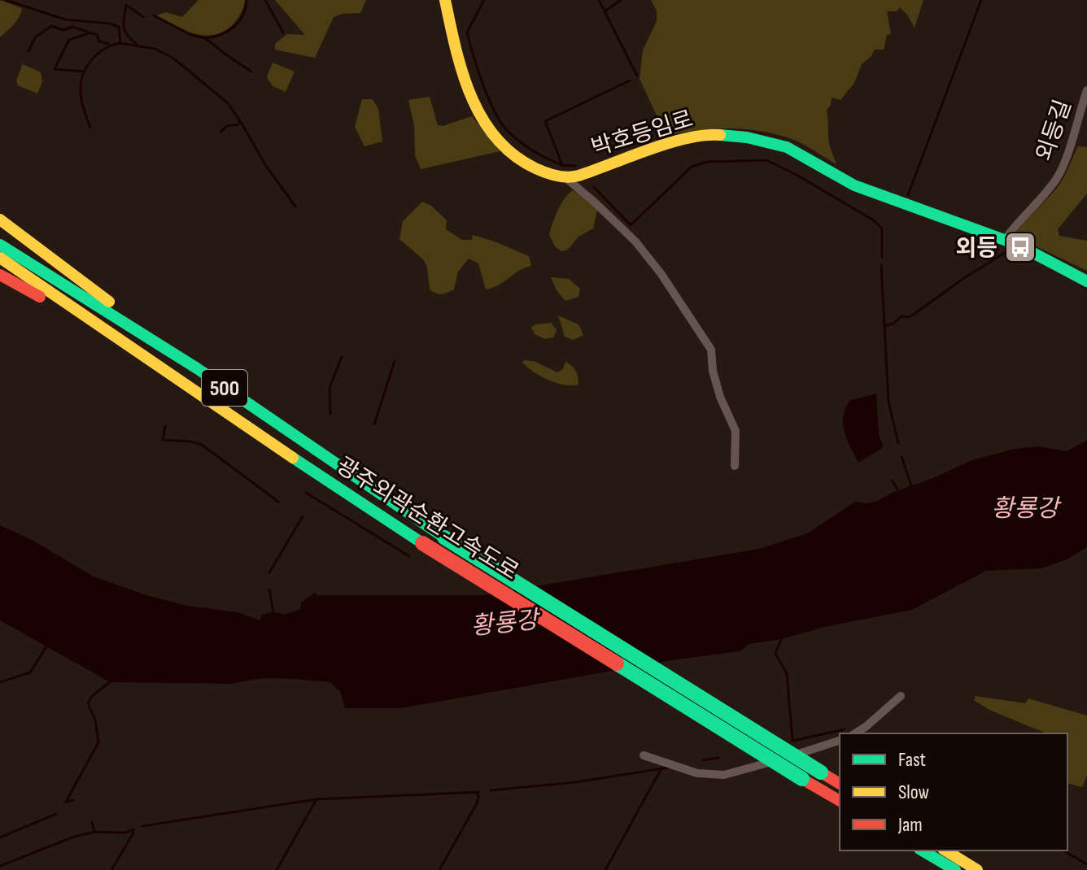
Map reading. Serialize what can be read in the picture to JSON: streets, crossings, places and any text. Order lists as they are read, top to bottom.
{
  "streets": {
    "main road": ["박호등임로", "500", "광주외곽순환고속도로"],
    "street": ["외등길"]
  },
  "crossings": [
    ["외등길", "박호등임로"]
  ],
  "water": ["황룡강"],
  "places": {
    "bus stop": ["외등"]
  },
  "legend": ["Fast", "Slow", "Jam"]
}
